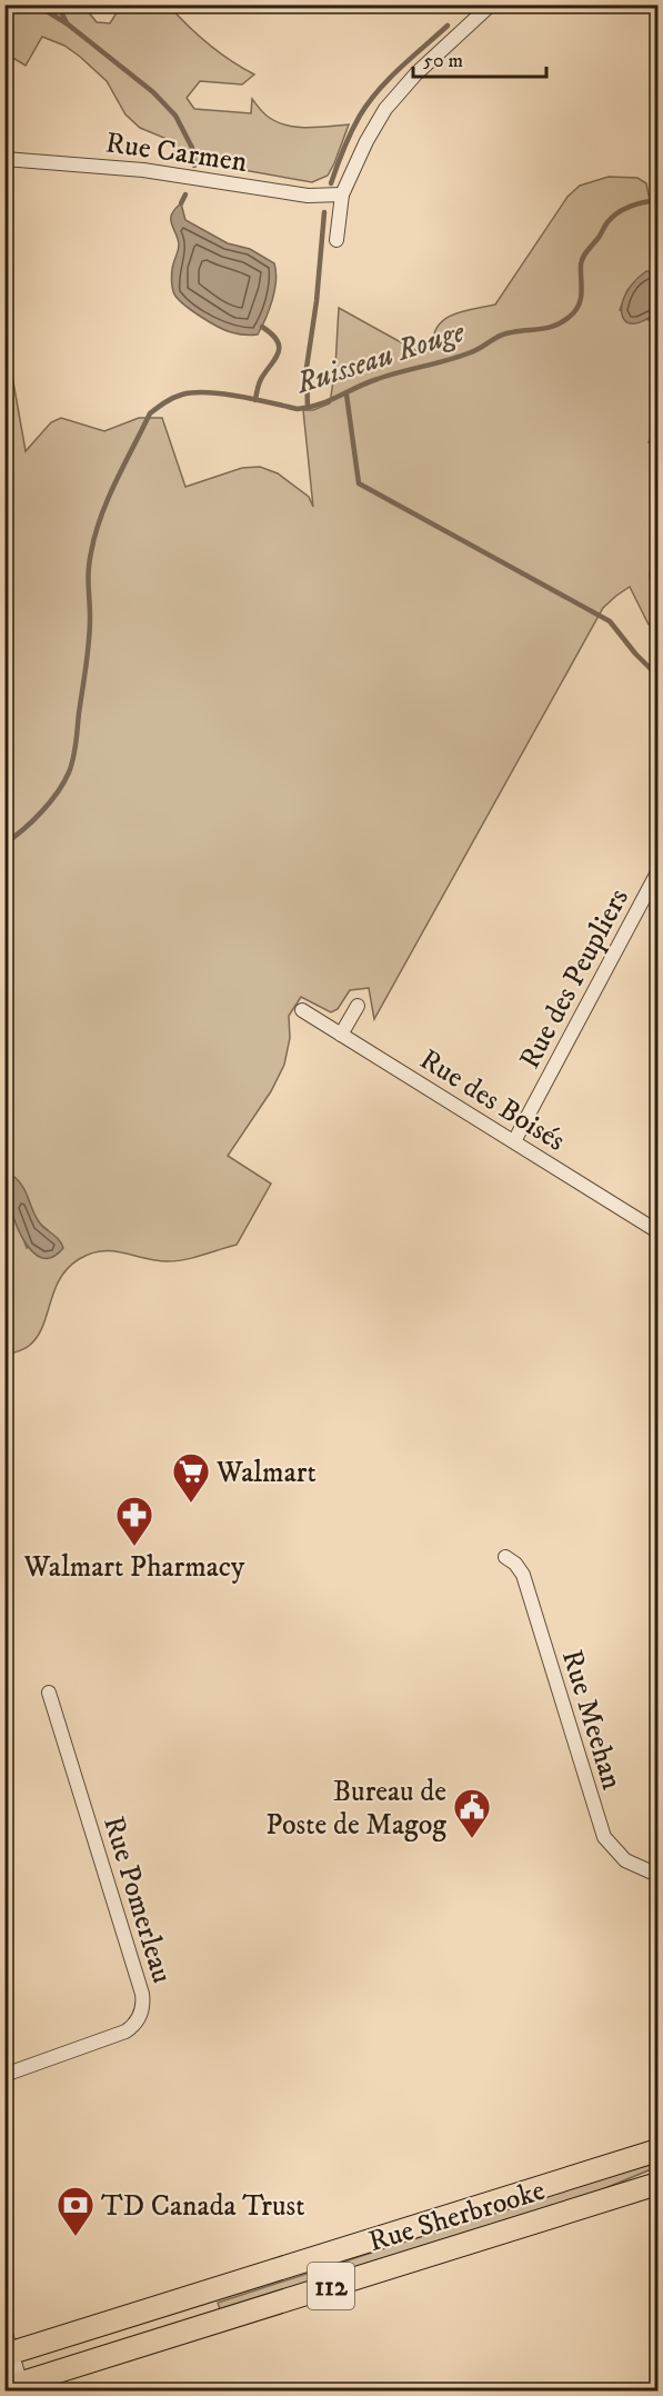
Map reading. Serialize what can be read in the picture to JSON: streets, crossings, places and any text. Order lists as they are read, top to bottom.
{
  "streets": {
    "main road": ["Rue Sherbrooke", "112"],
    "street": [
      "Rue Carmen",
      "Rue des Peupliers",
      "Rue des Boisés",
      "Rue Meehan",
      "Rue Pomerleau"
    ]
  },
  "crossings": [
    ["Rue des Peupliers", "Rue des Boisés"]
  ],
  "water": ["Ruisseau Rouge"],
  "places": {
    "supermarket": ["Walmart"],
    "pharmacy": ["Walmart Pharmacy"],
    "public building": ["Bureau de Poste de Magog"],
    "bank": ["TD Canada Trust"]
  },
  "scale_bar": "50 m"
}
